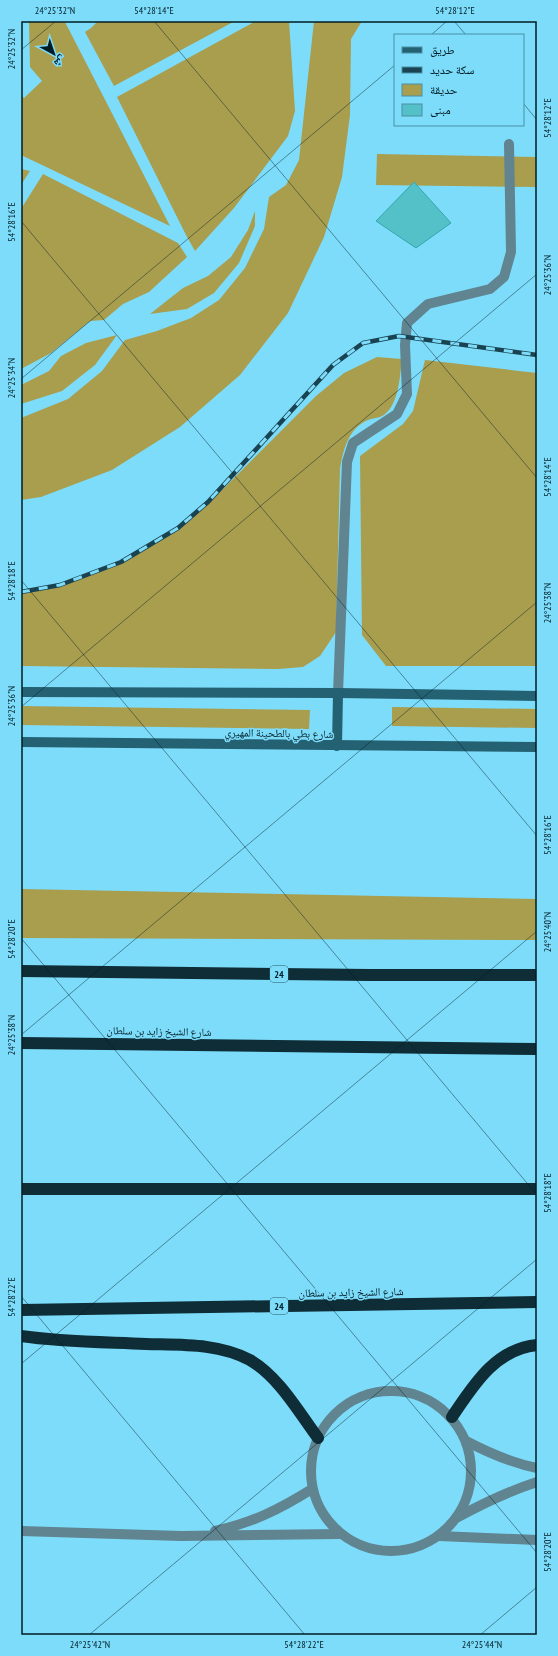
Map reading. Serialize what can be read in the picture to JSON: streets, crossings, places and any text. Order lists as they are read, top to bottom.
{
  "streets": {
    "highway": ["24", "شارع الشيخ زايد بن سلطان"],
    "street": ["شارع بطي بالطحينة المهيري"]
  },
  "legend": [
    "طريق",
    "سكة حديد",
    "حديقة",
    "مبنى"
  ],
  "north": "bottom right",
  "coordinates": [
    "24°25'32\"N",
    "54°28'14\"E",
    "54°28'12\"E",
    "54°28'16\"E",
    "24°25'36\"N",
    "24°25'34\"N",
    "54°28'18\"E",
    "24°25'38\"N",
    "24°25'40\"N",
    "54°28'20\"E",
    "54°28'22\"E",
    "24°25'42\"N",
    "24°25'44\"N"
  ]
}
